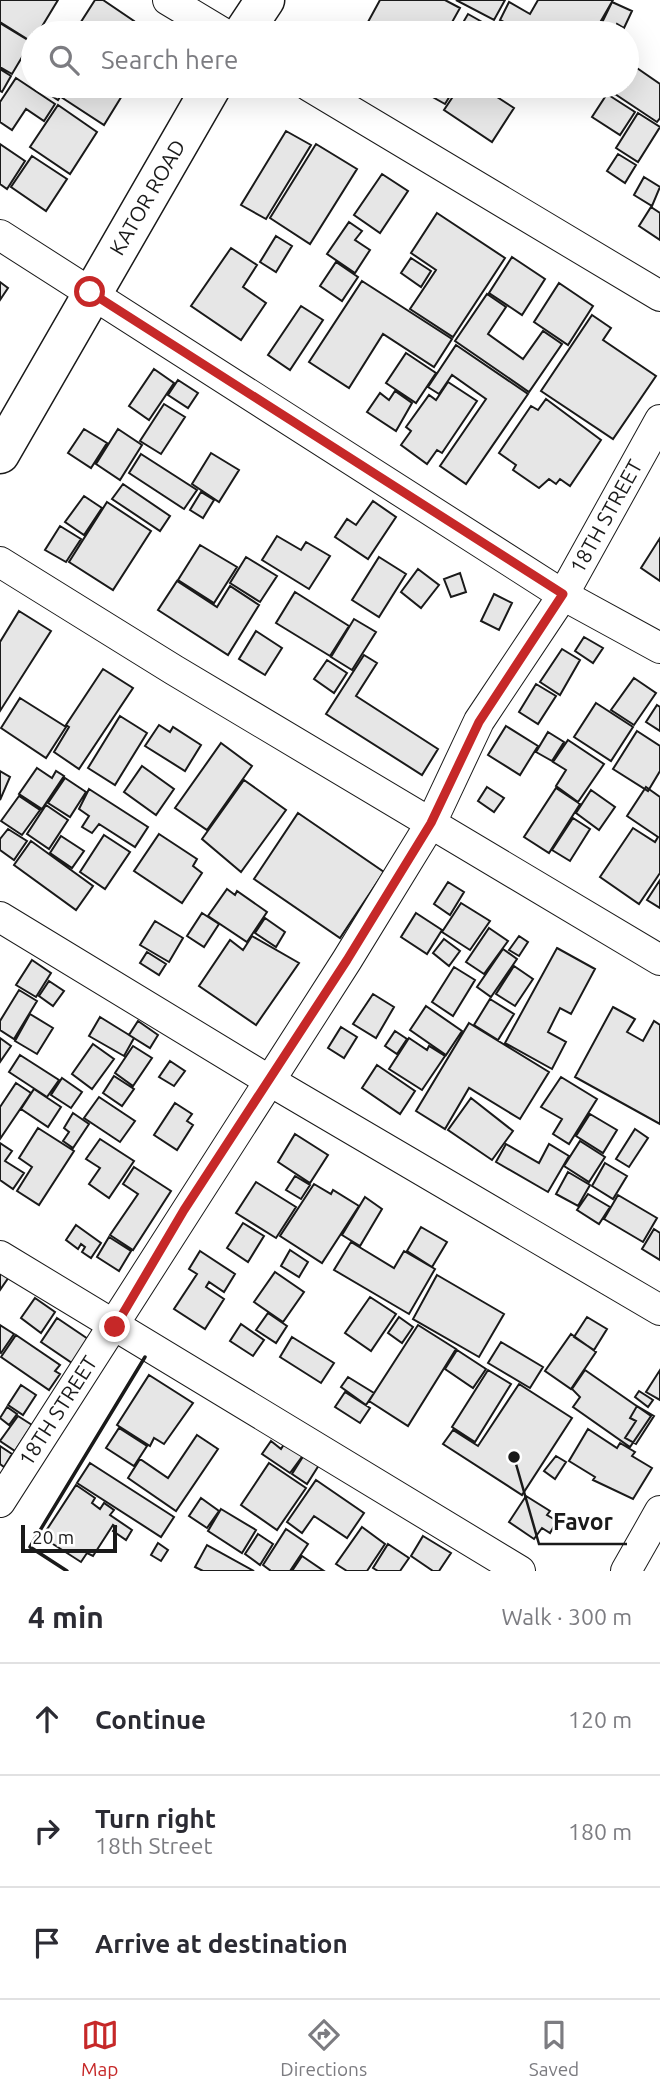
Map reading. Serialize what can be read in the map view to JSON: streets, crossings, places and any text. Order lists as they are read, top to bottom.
{
  "streets": {
    "main road": ["KATOR ROAD"],
    "street": ["18TH STREET"]
  },
  "places": ["Favor"],
  "scale_bar": "20 m",
  "page": {
    "search": "Search here",
    "scale": "20 m",
    "heading": ["4 min", "Walk · 300 m"],
    "list": [
      ["Continue", "120 m"],
      ["Turn right", "18th Street", "180 m"],
      "Arrive at destination"
    ],
    "nav": ["Map", "Directions", "Saved"]
  }
}
